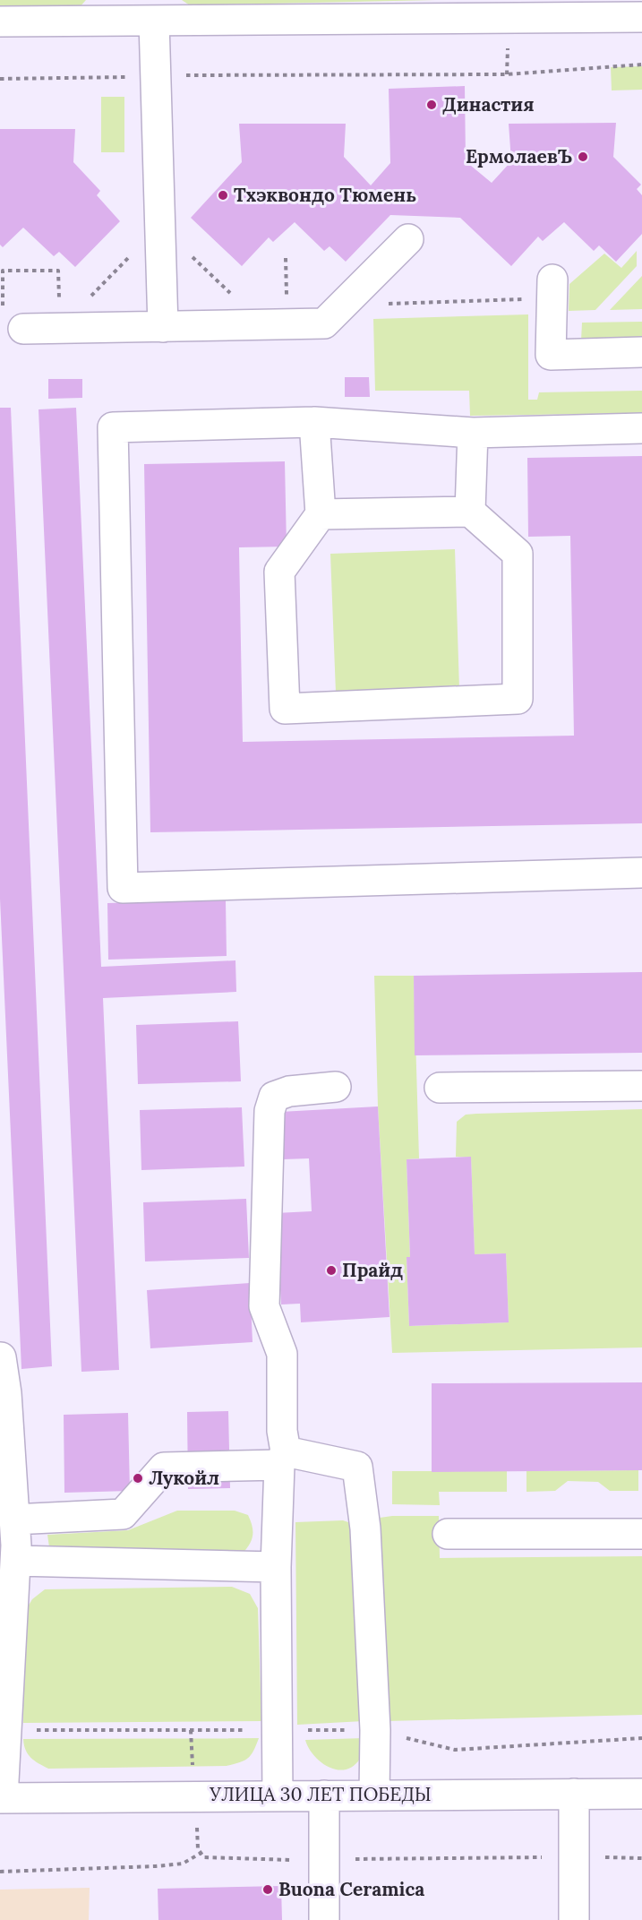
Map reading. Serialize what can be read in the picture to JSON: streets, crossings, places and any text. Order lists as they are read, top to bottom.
{
  "streets": {
    "street": ["УЛИЦА 30 ЛЕТ ПОБЕДЫ"]
  },
  "places": [
    "Династия",
    "ЕрмолаевЪ",
    "Тхэквондо Тюмень",
    "Прайд",
    "Лукойл",
    "Buona Ceramica"
  ]
}
